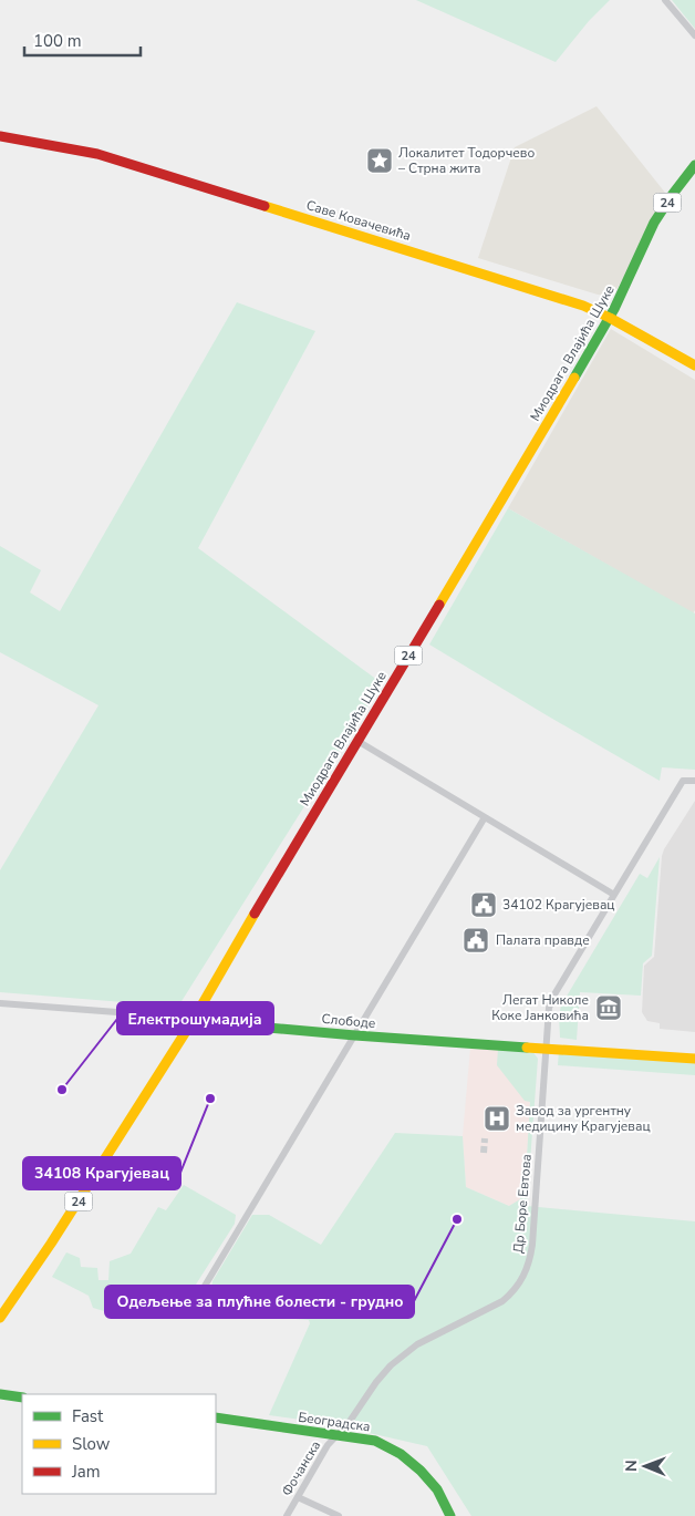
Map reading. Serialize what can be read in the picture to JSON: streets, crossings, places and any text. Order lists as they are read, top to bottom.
{
  "streets": {
    "street": [
      "24",
      "Саве Ковачевића",
      "Миодрага Влајића Шуке",
      "Слободе",
      "Др Боре Евтова",
      "Београдска",
      "Фочанска"
    ]
  },
  "crossings": [
    ["Саве Ковачевића", "Миодрага Влајића Шуке"],
    ["Миодрага Влајића Шуке", "Слободе"],
    ["Слободе", "Др Боре Евтова"],
    ["Др Боре Евтова", "Београдска"],
    ["Др Боре Евтова", "Фочанска"],
    ["Београдска", "Фочанска"]
  ],
  "places": {
    "place": ["Локалитет Тодорчево – Стрна жита"],
    "public building": ["34102 Крагујевац", "Палата правде"],
    "museum": ["Легат Николе Коке Јанковића"],
    "other": ["Електрошумадија", "34108 Крагујевац", "Одељење за плућне болести - грудно"],
    "hospital": ["Завод за ургентну медицину Крагујевац"]
  },
  "legend": ["Fast", "Slow", "Jam"],
  "scale_bar": "100 m",
  "north": "left"
}
